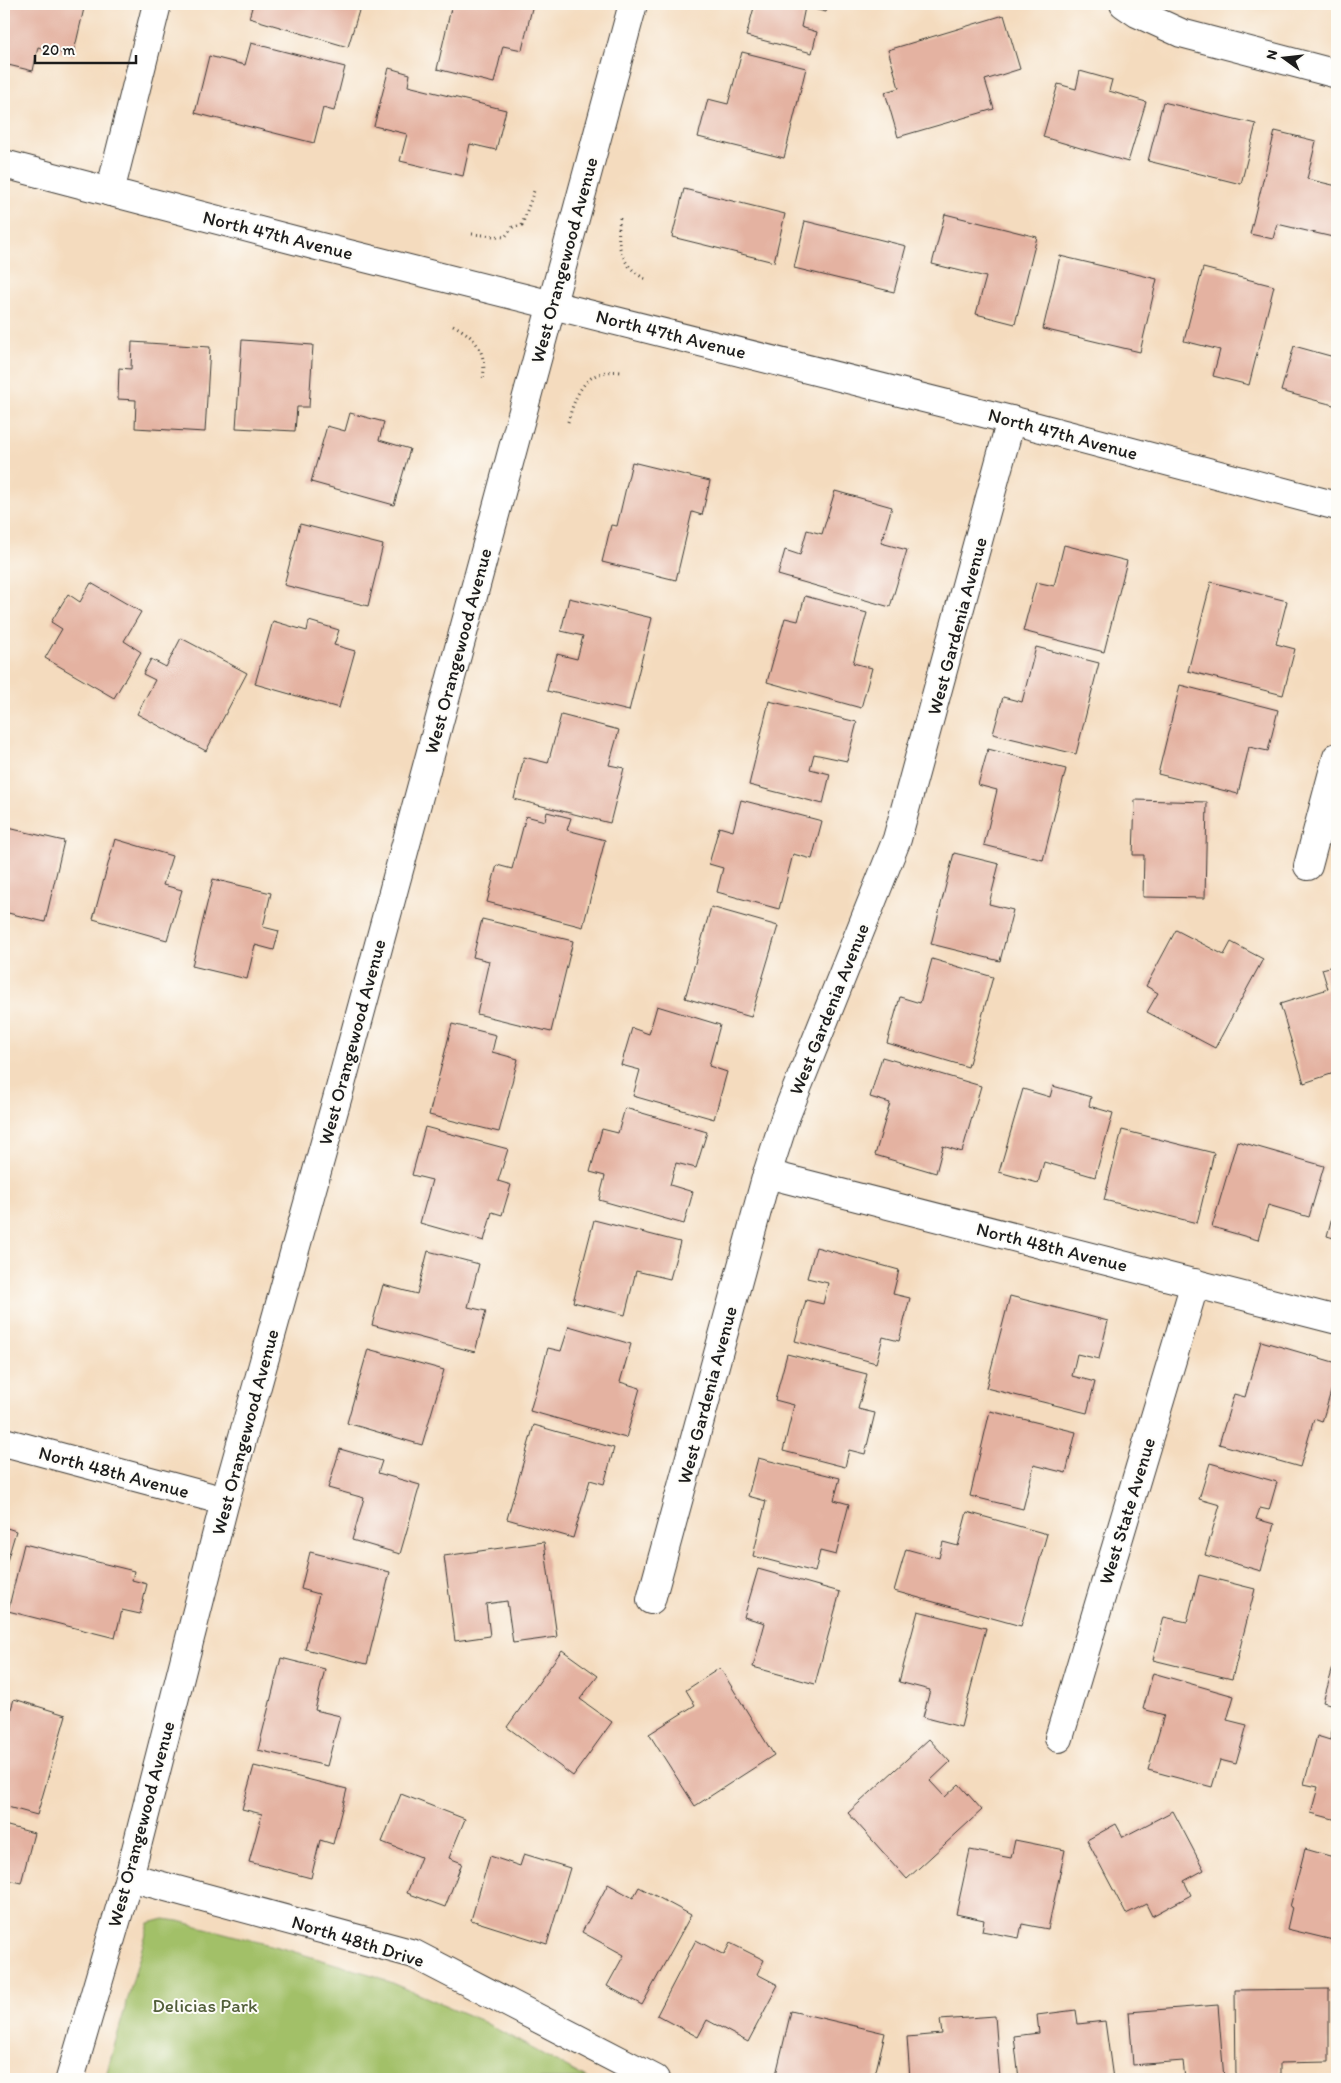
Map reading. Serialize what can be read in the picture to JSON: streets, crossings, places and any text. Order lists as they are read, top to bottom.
{
  "streets": {
    "street": [
      "North 47th Avenue",
      "West Orangewood Avenue",
      "West Gardenia Avenue",
      "North 48th Avenue",
      "West State Avenue",
      "North 48th Drive"
    ]
  },
  "crossings": [
    ["North 47th Avenue", "West Orangewood Avenue"],
    ["North 47th Avenue", "West Gardenia Avenue"],
    ["West Orangewood Avenue", "North 48th Avenue"],
    ["West Orangewood Avenue", "North 48th Drive"],
    ["West Gardenia Avenue", "North 48th Avenue"],
    ["North 48th Avenue", "West State Avenue"]
  ],
  "parks": ["Delicias Park"],
  "scale_bar": "20 m",
  "north": "left"
}
